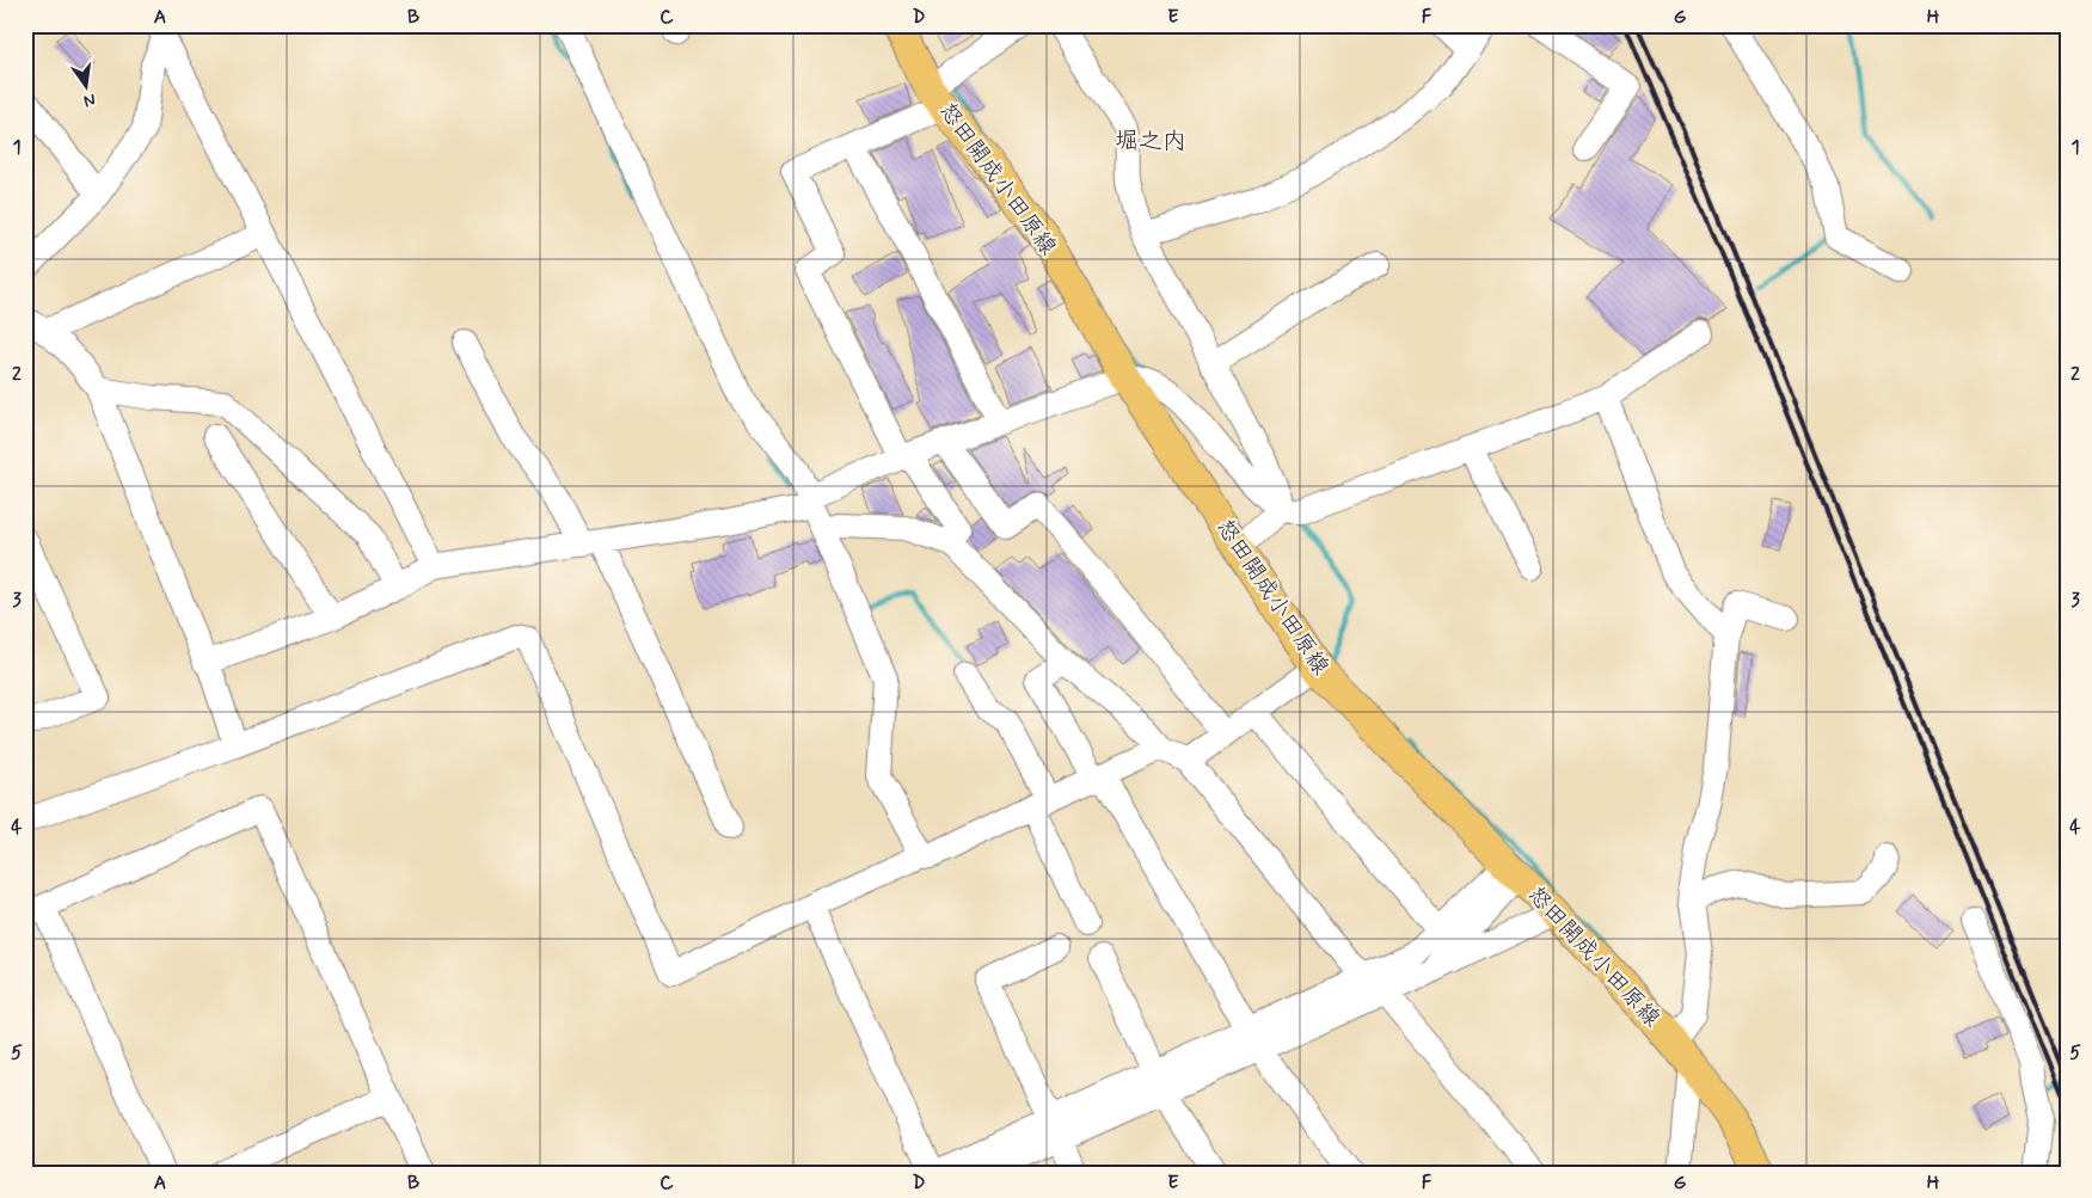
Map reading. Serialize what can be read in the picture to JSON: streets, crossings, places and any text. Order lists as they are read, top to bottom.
{
  "streets": {
    "main road": ["怒田開成小田原線"]
  },
  "districts": ["堀之内"],
  "north": "bottom",
  "grid": {
    "columns": [
      "A",
      "B",
      "C",
      "D",
      "E",
      "F",
      "G",
      "H"
    ],
    "rows": [
      "1",
      "2",
      "3",
      "4",
      "5"
    ]
  }
}
